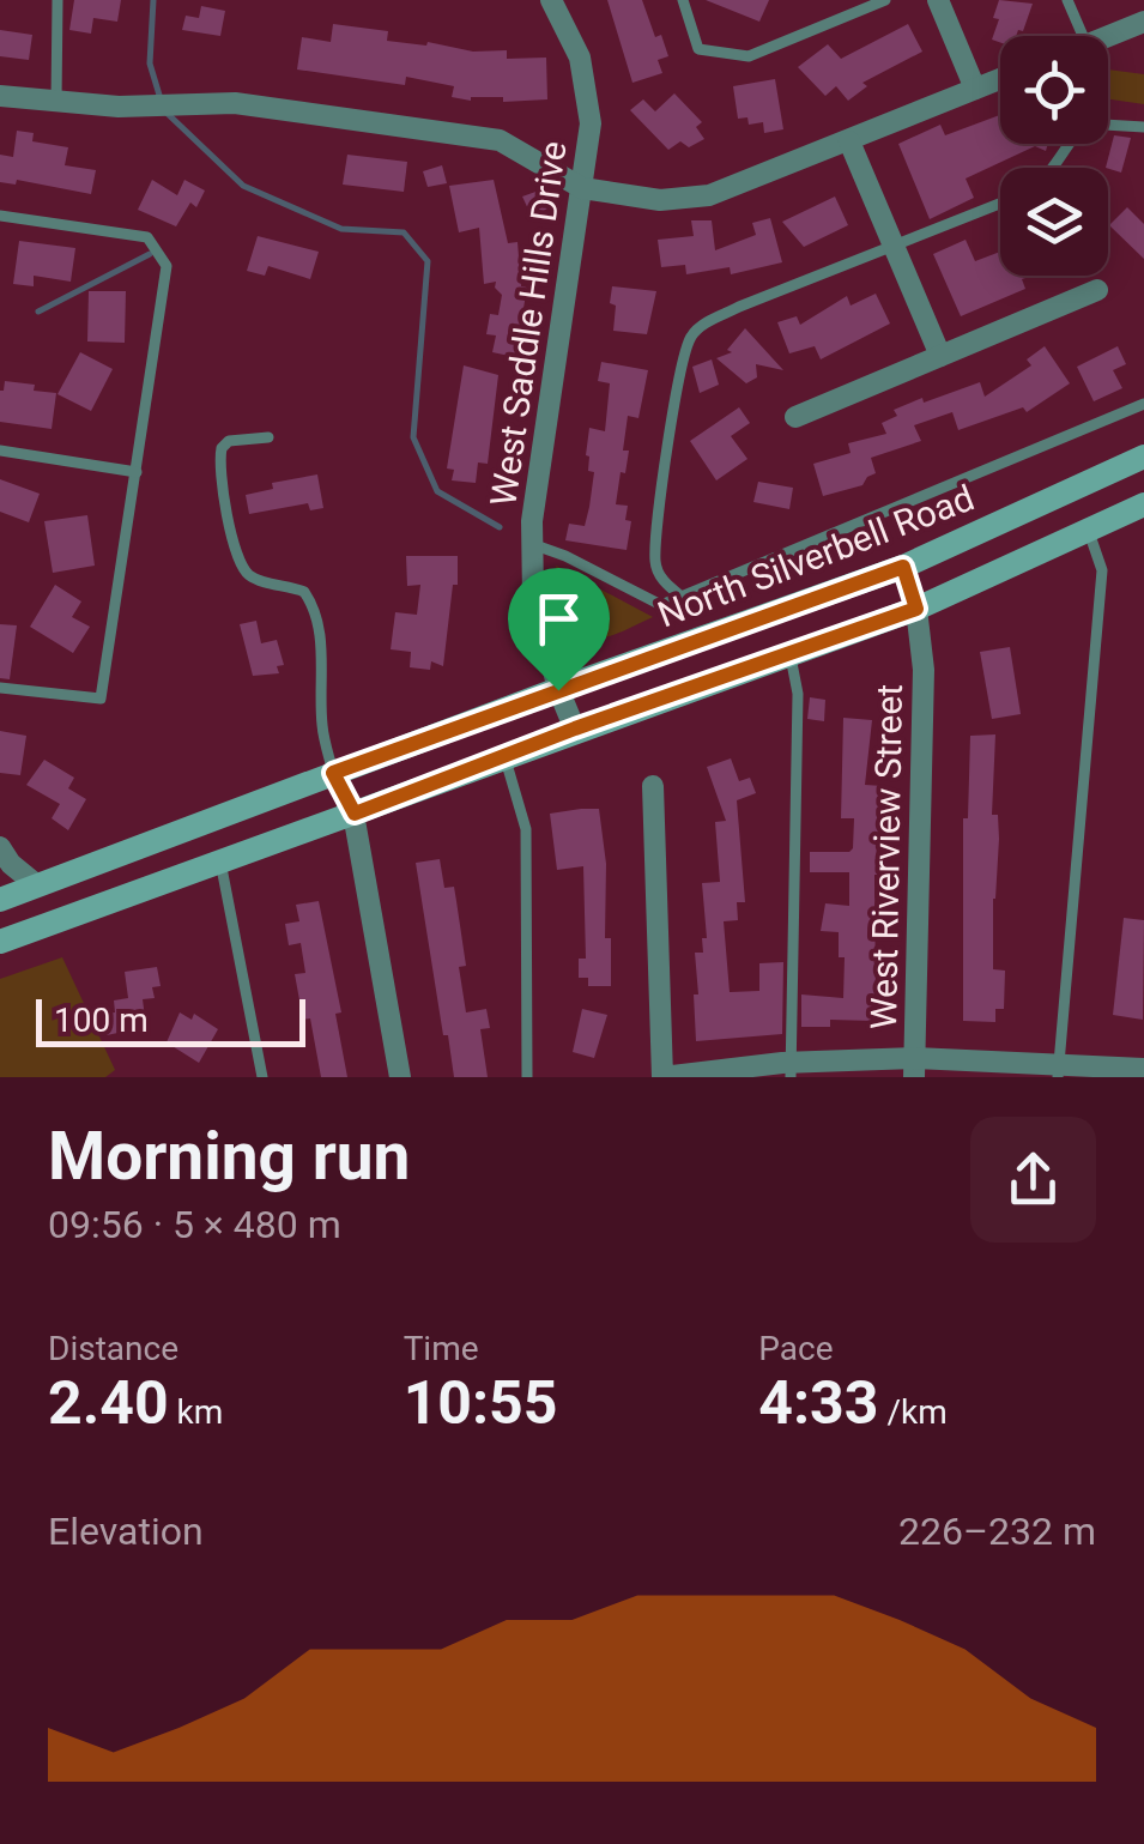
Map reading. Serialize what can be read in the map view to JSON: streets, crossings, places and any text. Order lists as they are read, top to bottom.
{
  "streets": {
    "main road": ["North Silverbell Road"],
    "street": ["West Saddle Hills Drive", "West Riverview Street"]
  },
  "crossings": [
    ["West Saddle Hills Drive", "North Silverbell Road"],
    ["North Silverbell Road", "West Riverview Street"]
  ],
  "scale_bar": "100 m",
  "page": {
    "scale": "100 m",
    "heading": ["Morning run", "09:56 · 5 × 480 m"],
    "stats": [
      ["Distance", "2.40 km"],
      ["Time", "10:55"],
      ["Pace", "4:33 /km"]
    ],
    "chart": ["Elevation", "226–232 m"]
  }
}
